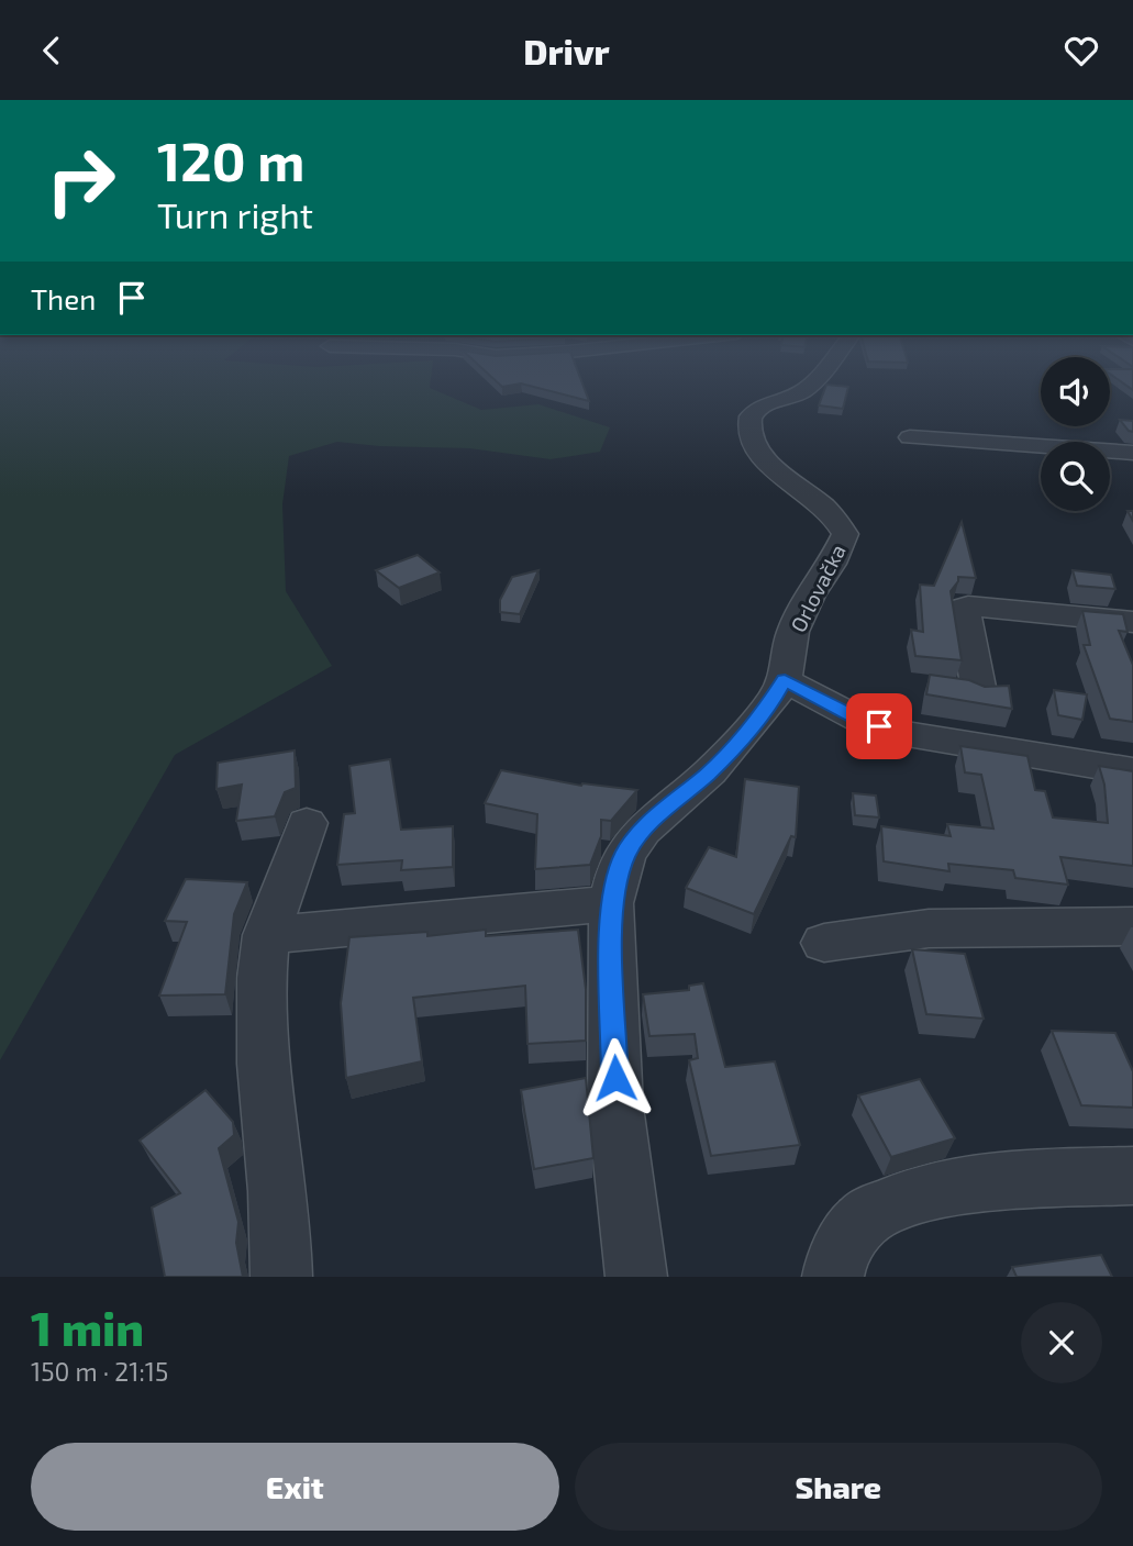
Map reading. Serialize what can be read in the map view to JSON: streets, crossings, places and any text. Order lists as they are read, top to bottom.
{
  "streets": {
    "street": ["Orlovačka"]
  },
  "page": {
    "header": "Drivr",
    "turn": ["120 m", "Turn right"],
    "then": "Then",
    "heading": ["1 min", "150 m · 21:15"],
    "buttons": ["Exit", "Share"]
  }
}
